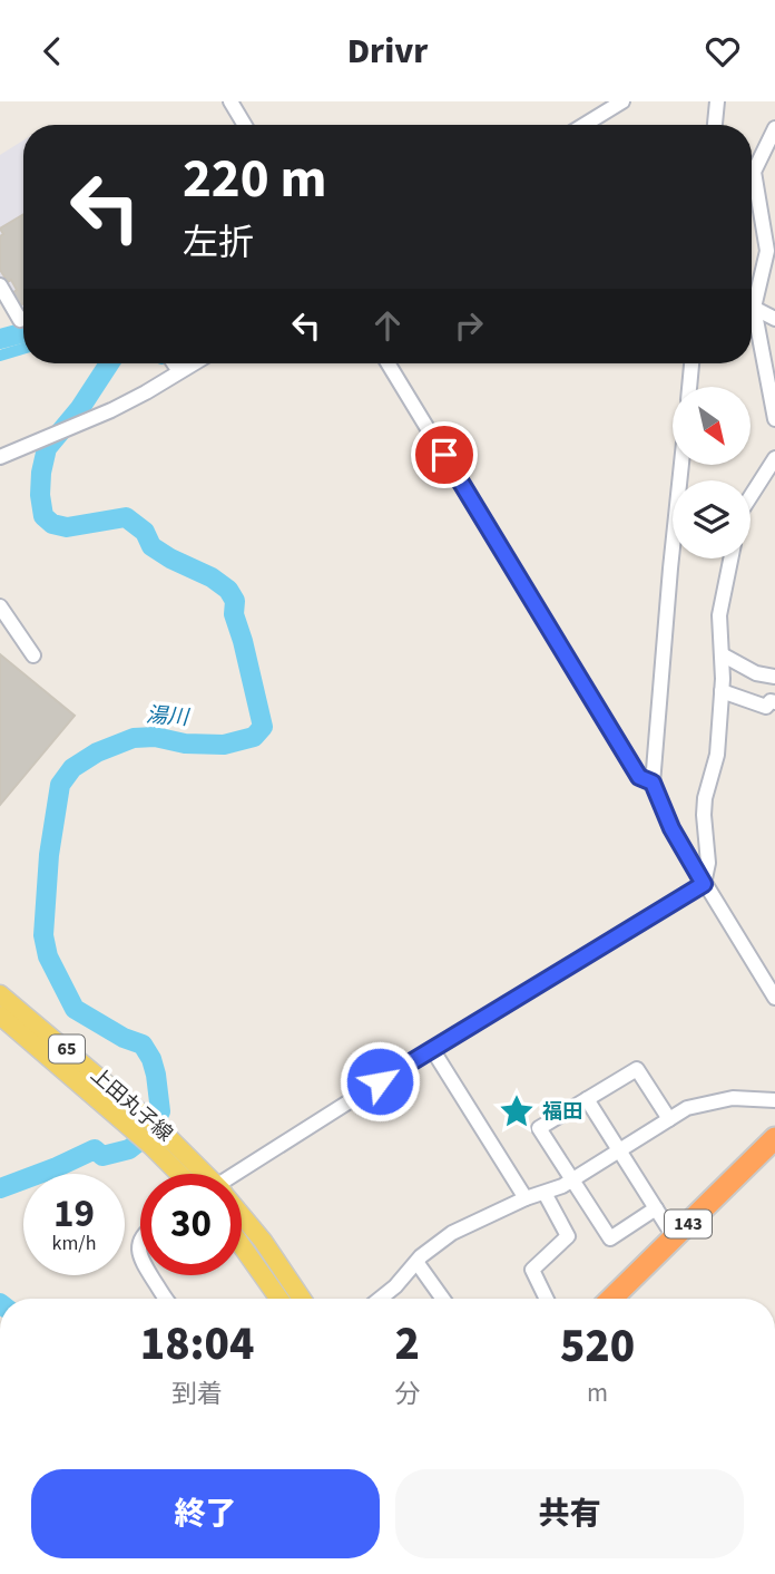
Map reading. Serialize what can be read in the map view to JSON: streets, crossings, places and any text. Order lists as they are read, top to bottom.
{
  "streets": {
    "highway": ["143"],
    "main road": ["65", "上田丸子線"]
  },
  "water": ["湯川"],
  "places": {
    "place": ["福田"]
  },
  "north": "bottom right",
  "page": {
    "header": "Drivr",
    "turn": ["220 m", "左折"],
    "speed": "19 km/h",
    "limit": "30",
    "eta": [
      "18:04",
      "到着",
      "2",
      "分",
      "520",
      "m"
    ],
    "buttons": ["終了", "共有"]
  }
}
